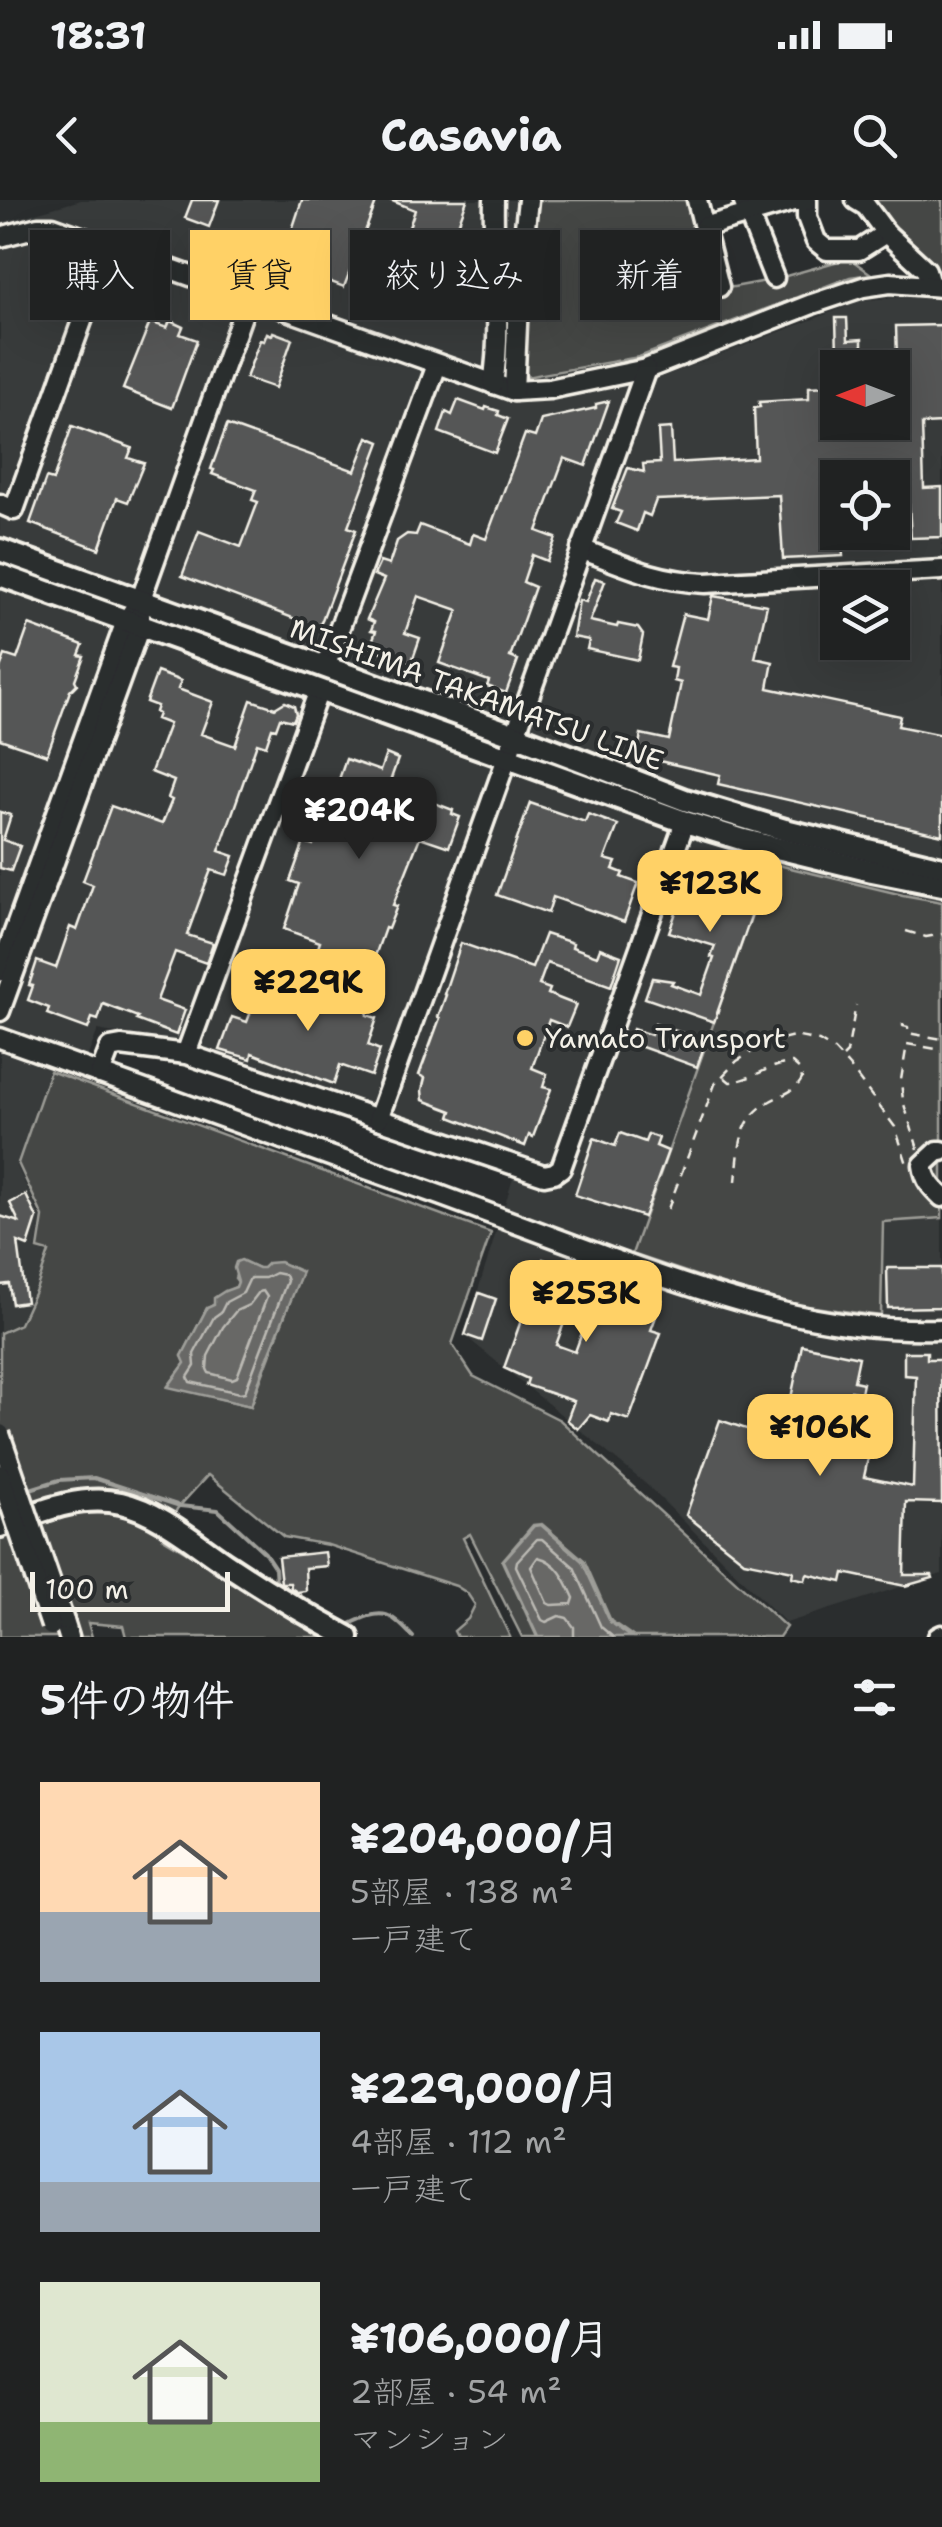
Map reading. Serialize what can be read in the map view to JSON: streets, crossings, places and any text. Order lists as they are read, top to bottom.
{
  "streets": {
    "main road": ["MISHIMA TAKAMATSU LINE"]
  },
  "places": ["Yamato Transport"],
  "scale_bar": "100 m",
  "north": "left",
  "page": {
    "status": "18:31",
    "header": "Casavia",
    "chip": [
      "購入",
      "賃貸",
      "絞り込み",
      "新着"
    ],
    "price": [
      "¥204K",
      "¥123K",
      "¥229K",
      "¥253K",
      "¥106K"
    ],
    "scale": "100 m",
    "heading": "5件の物件",
    "list": [
      {
        "name": "¥204,000/月",
        "note": "5部屋 · 138 m² · 一戸建て"
      },
      {
        "name": "¥229,000/月",
        "note": "4部屋 · 112 m² · 一戸建て"
      },
      {
        "name": "¥106,000/月",
        "note": "2部屋 · 54 m² · マンション"
      }
    ]
  }
}
